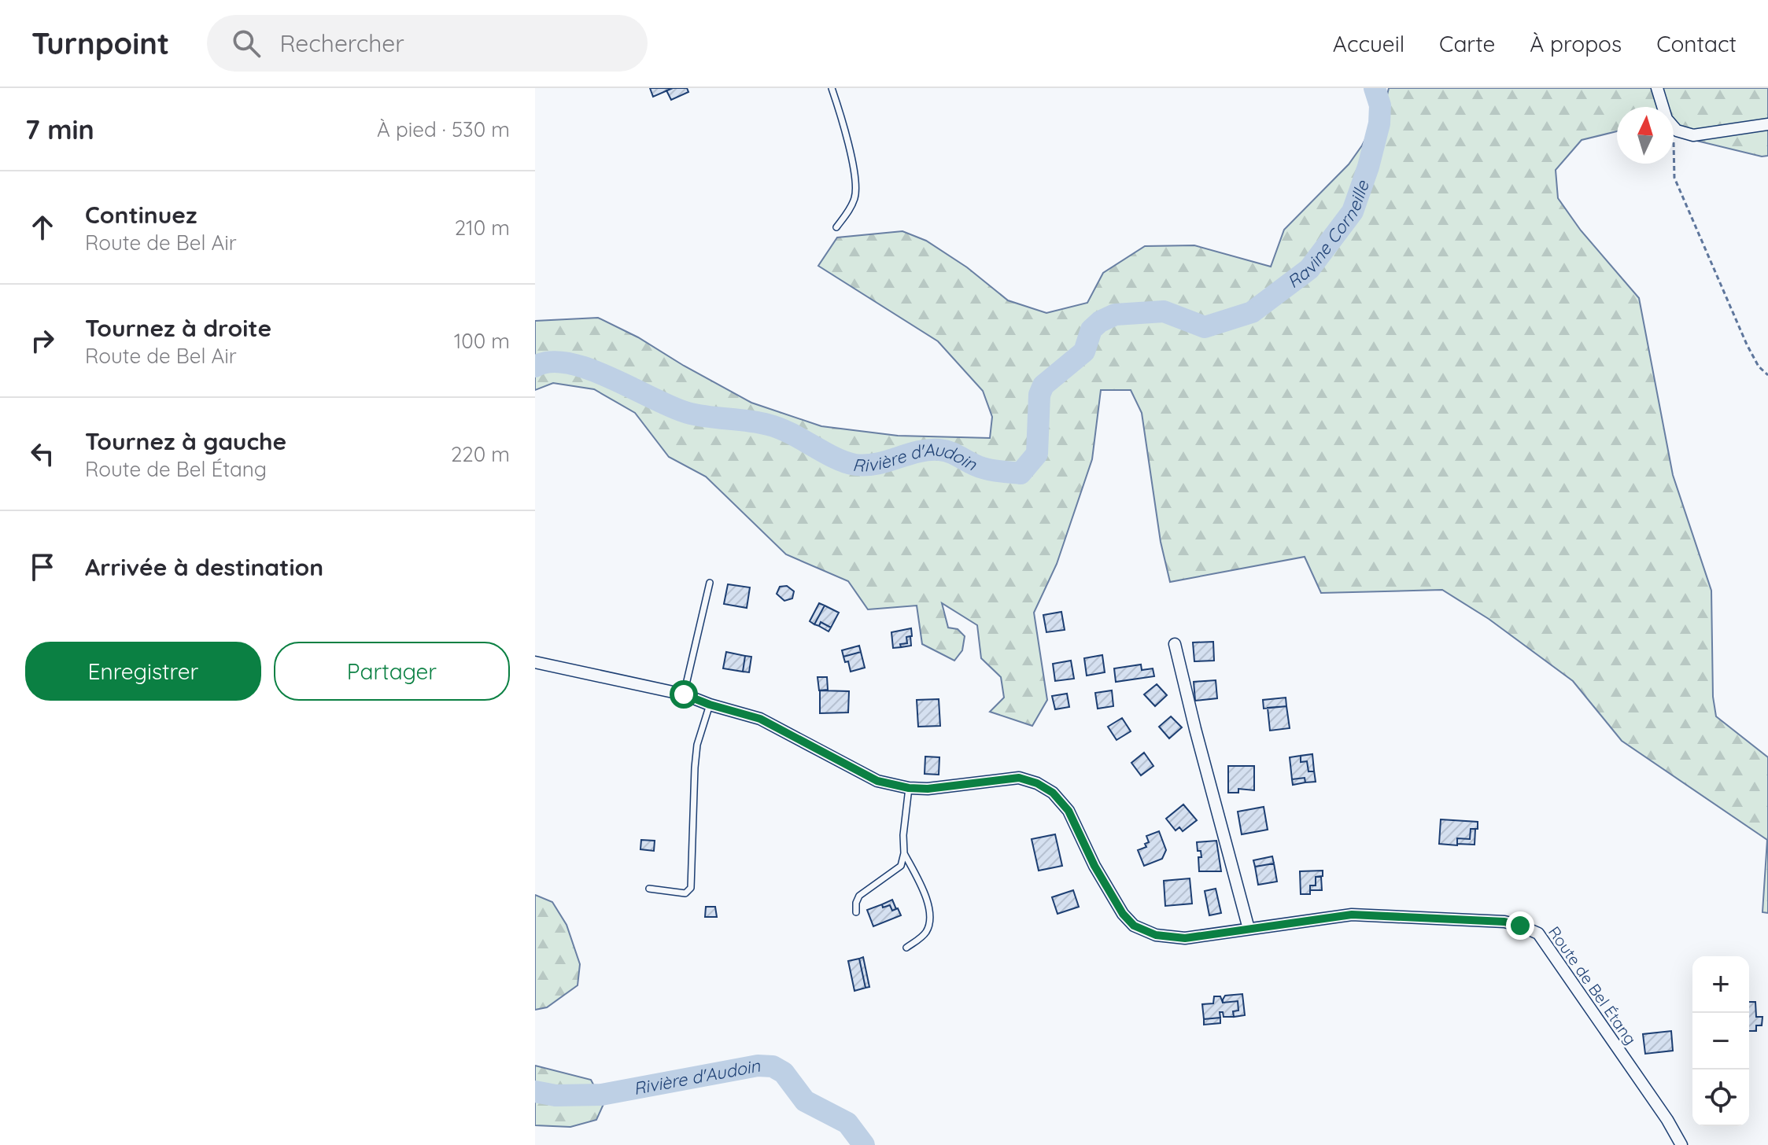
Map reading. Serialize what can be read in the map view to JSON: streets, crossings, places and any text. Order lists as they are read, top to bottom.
{
  "streets": {
    "street": ["Route de Bel Étang"]
  },
  "water": ["Ravine Corneille", "Rivière d'Audoin"],
  "north": "top",
  "page": {
    "header": "Turnpoint",
    "search": "Rechercher",
    "nav": [
      "Accueil",
      "Carte",
      "À propos",
      "Contact"
    ],
    "heading": ["7 min", "À pied · 530 m"],
    "list": [
      ["Continuez", "Route de Bel Air", "210 m"],
      ["Tournez à droite", "Route de Bel Air", "100 m"],
      ["Tournez à gauche", "Route de Bel Étang", "220 m"],
      "Arrivée à destination"
    ],
    "buttons": ["Enregistrer", "Partager"],
    "map_buttons": ["+", "−"]
  }
}
